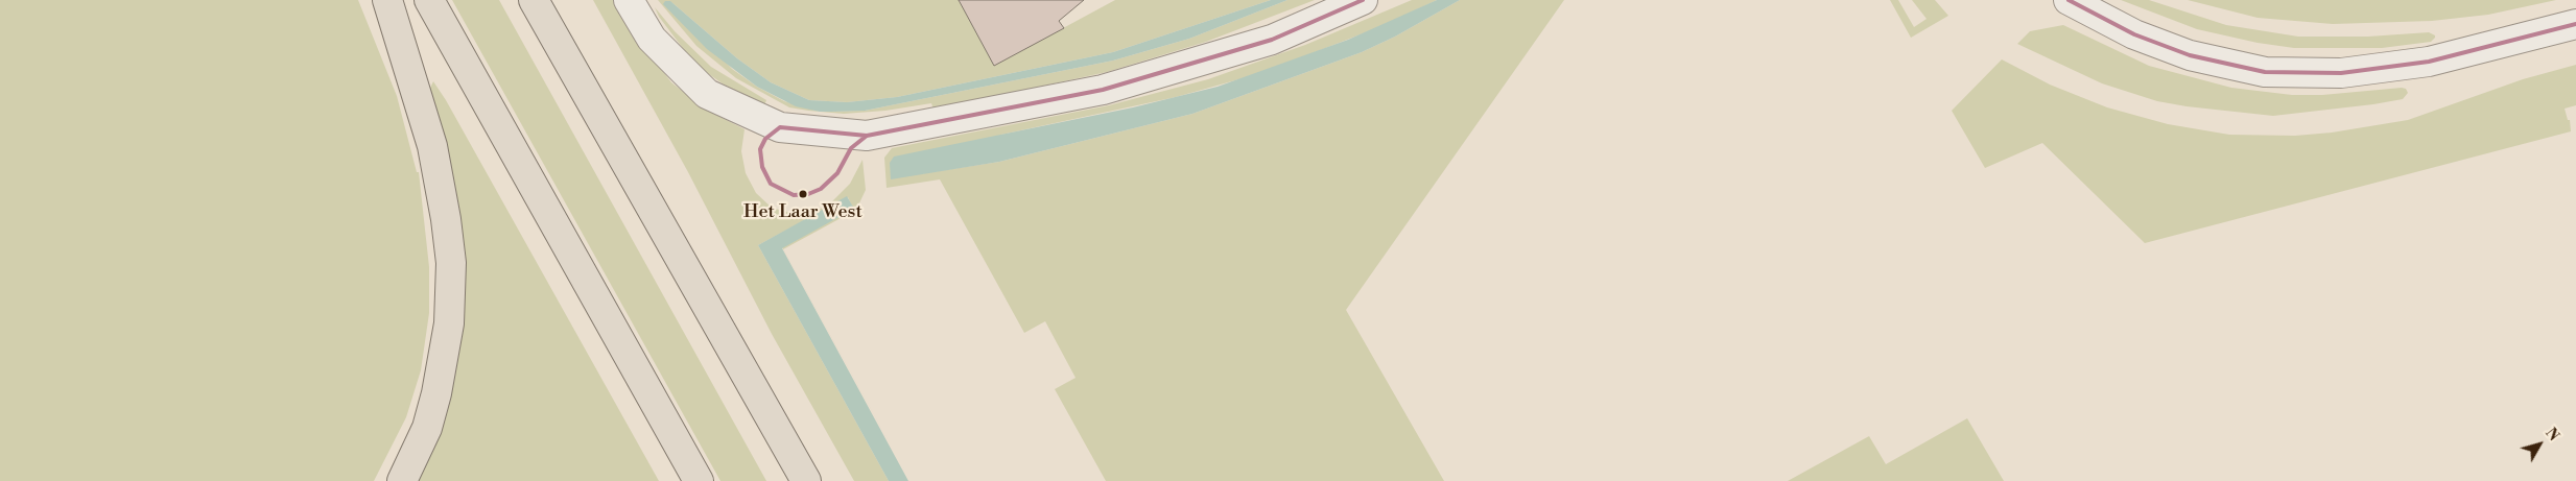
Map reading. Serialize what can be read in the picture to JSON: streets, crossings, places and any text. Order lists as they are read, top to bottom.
{
  "places": ["Het Laar West"],
  "north": "top right"
}
